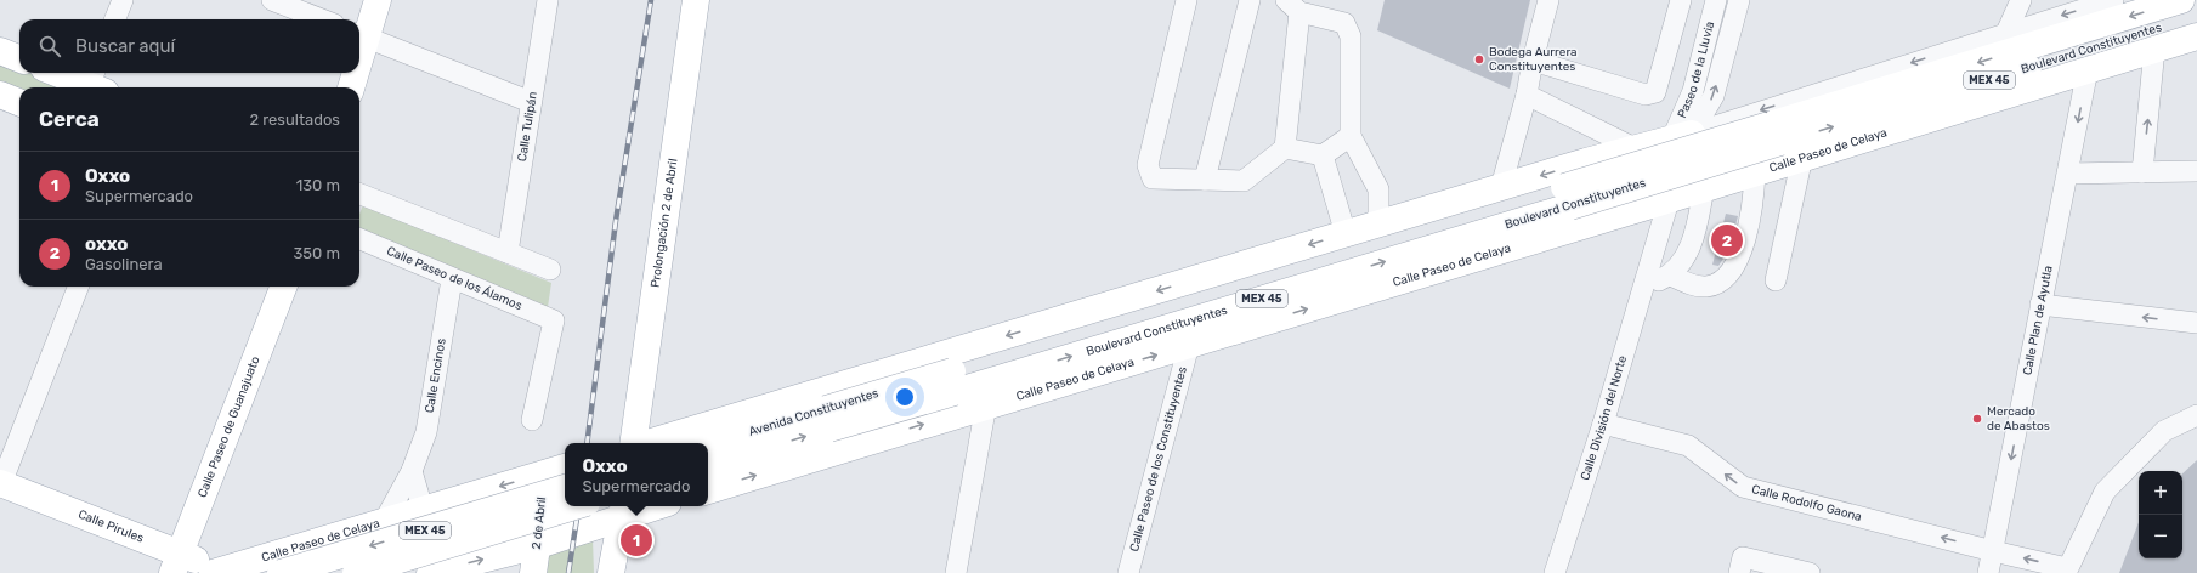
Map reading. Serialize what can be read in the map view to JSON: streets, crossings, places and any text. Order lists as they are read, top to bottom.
{
  "streets": {
    "main road": [
      "Boulevard Constituyentes",
      "MEX 45",
      "Calle Paseo de Celaya",
      "Prolongación 2 de Abril",
      "Avenida Constituyentes",
      "Calle Paseo de Guanajuato",
      "2 de Abril",
      "Calle Pirules"
    ],
    "street": [
      "Paseo de la Lluvia",
      "Calle Tulipán",
      "Calle Paseo de los Álamos",
      "Calle Plan de Ayutla",
      "Calle Encinos",
      "Calle División del Norte",
      "Calle Paseo de los Constituyentes",
      "Calle Rodolfo Gaona"
    ]
  },
  "crossings": [
    ["Boulevard Constituyentes", "Calle Paseo de Celaya"],
    ["Boulevard Constituyentes", "Avenida Constituyentes"],
    ["Paseo de la Lluvia", "Calle Paseo de Celaya"],
    ["Paseo de la Lluvia", "Calle División del Norte"],
    ["Calle Paseo de Celaya", "Calle Plan de Ayutla"],
    ["Calle Paseo de Celaya", "Calle Encinos"],
    ["Calle Paseo de Celaya", "Avenida Constituyentes"],
    ["Calle Paseo de Celaya", "Calle División del Norte"],
    ["Calle Paseo de Celaya", "Calle Paseo de los Constituyentes"],
    ["Calle Paseo de Celaya", "2 de Abril"],
    ["Calle Paseo de Celaya", "Calle Pirules"],
    ["Calle Paseo de los Álamos", "Calle Encinos"],
    ["Calle Plan de Ayutla", "Calle Rodolfo Gaona"],
    ["Calle División del Norte", "Calle Rodolfo Gaona"],
    ["Calle Paseo de Guanajuato", "Calle Pirules"]
  ],
  "one_way": ["Calle Plan de Ayutla", "Calle Rodolfo Gaona"],
  "places": ["Bodega Aurrera Constituyentes", "Mercado de Abastos"],
  "page": {
    "search": "Buscar aquí",
    "heading": ["Cerca", "2 resultados"],
    "list": [
      {
        "mark": "1",
        "name": "Oxxo",
        "note": "Supermercado",
        "value": "130 m"
      },
      {
        "mark": "2",
        "name": "oxxo",
        "note": "Gasolinera",
        "value": "350 m"
      }
    ],
    "pins": ["2", "1"],
    "popup": ["Oxxo", "Supermercado"],
    "map_buttons": ["+", "−"]
  }
}
